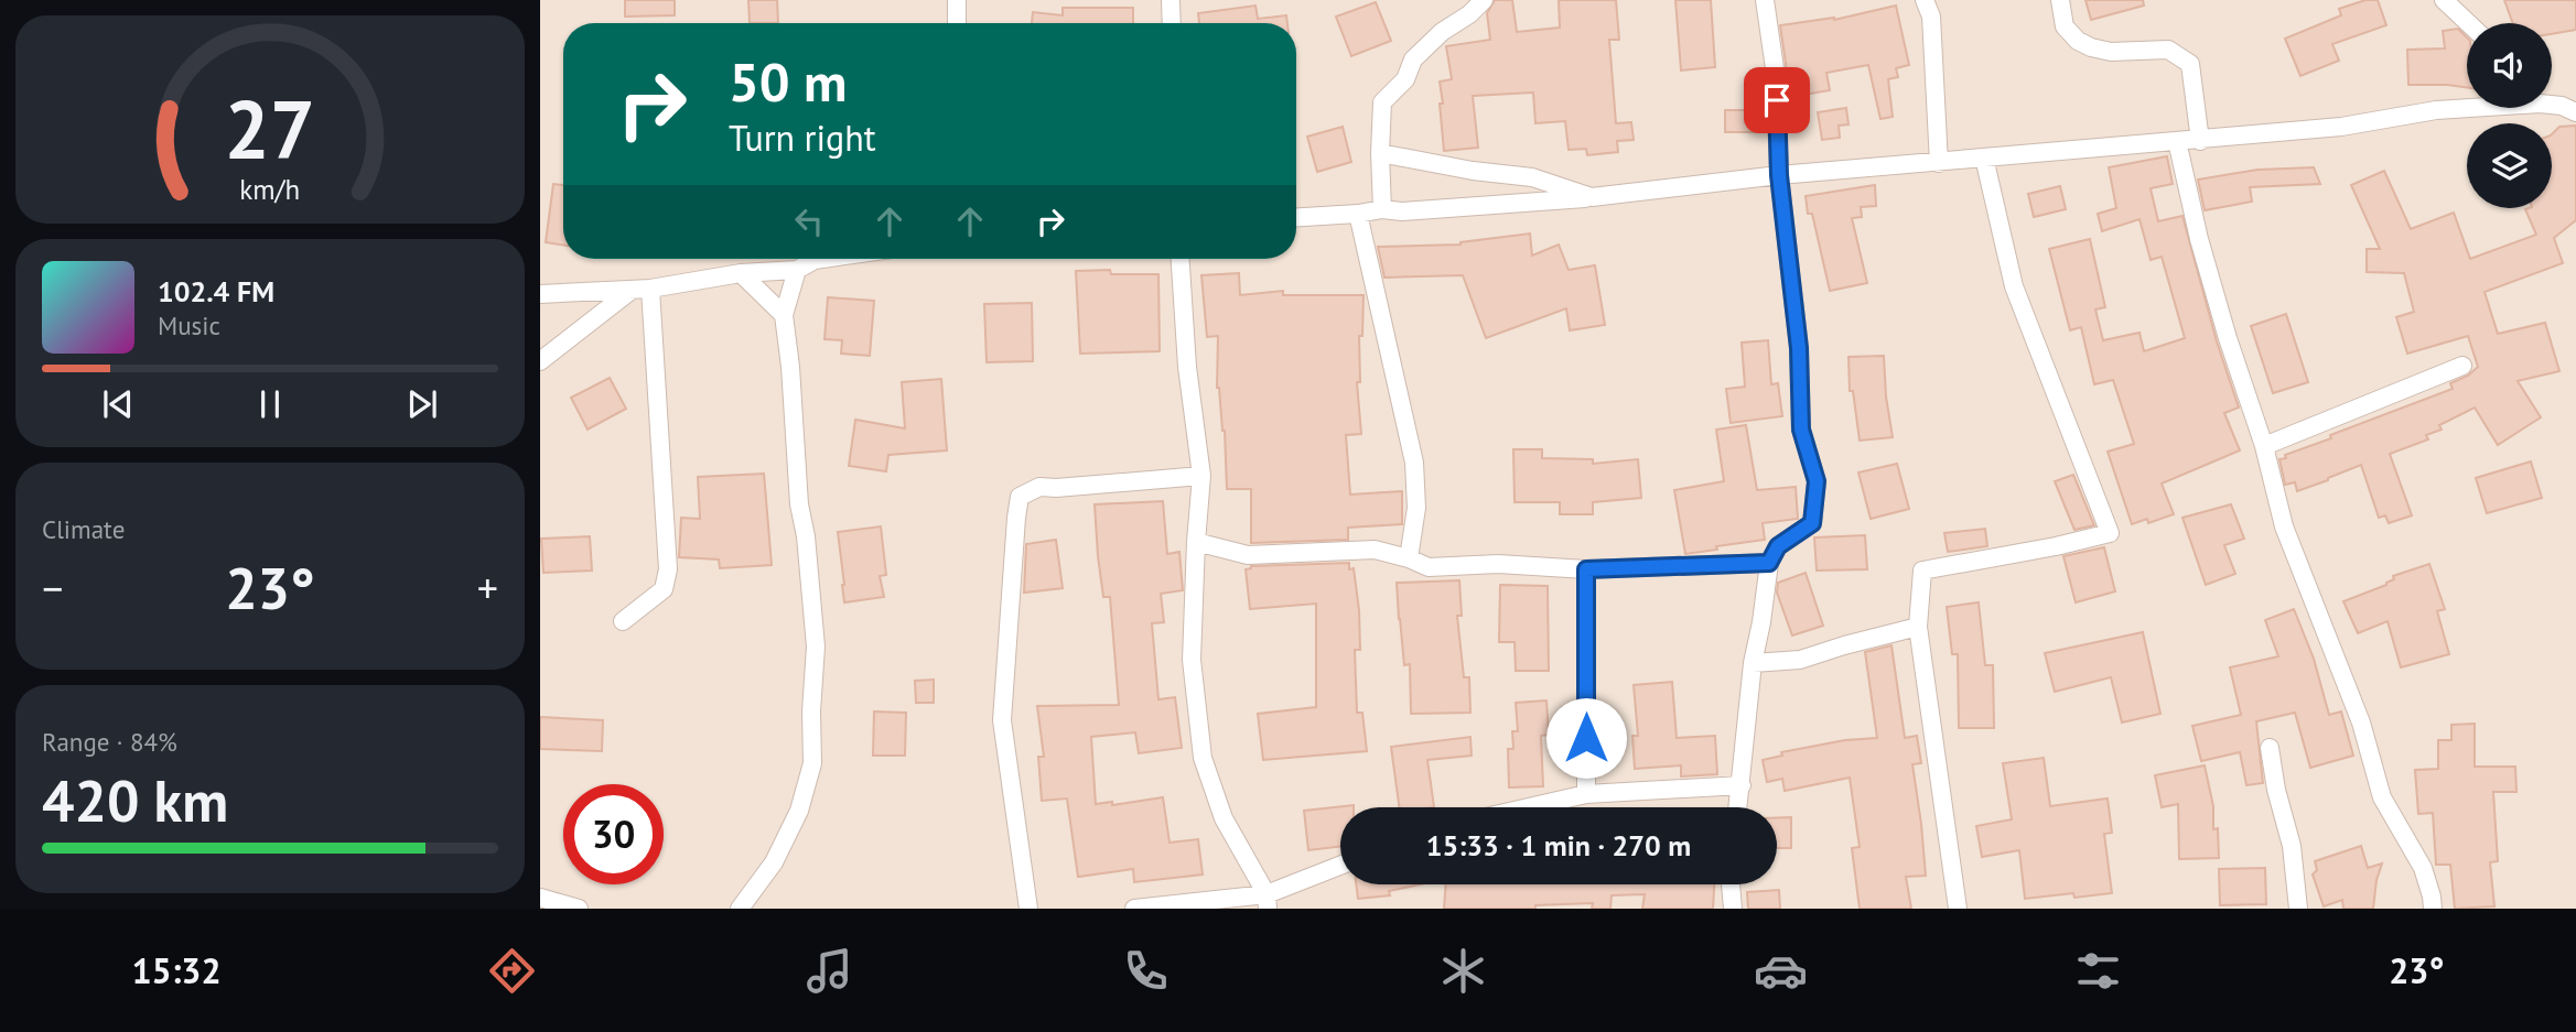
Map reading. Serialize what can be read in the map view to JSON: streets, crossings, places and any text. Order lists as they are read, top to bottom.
{
  "page": {
    "turn": ["50 m", "Turn right"],
    "song": ["102.4 FM", "Music"],
    "tile": [
      "Climate",
      ["Range · 84%", "420 km"]
    ],
    "heat": ["−", "23°", "+"],
    "limit": "30",
    "trip": "15:33 · 1 min · 270 m",
    "tabs": ["15:32", "23°"],
    "gauge": ["27", "km/h"]
  }
}
